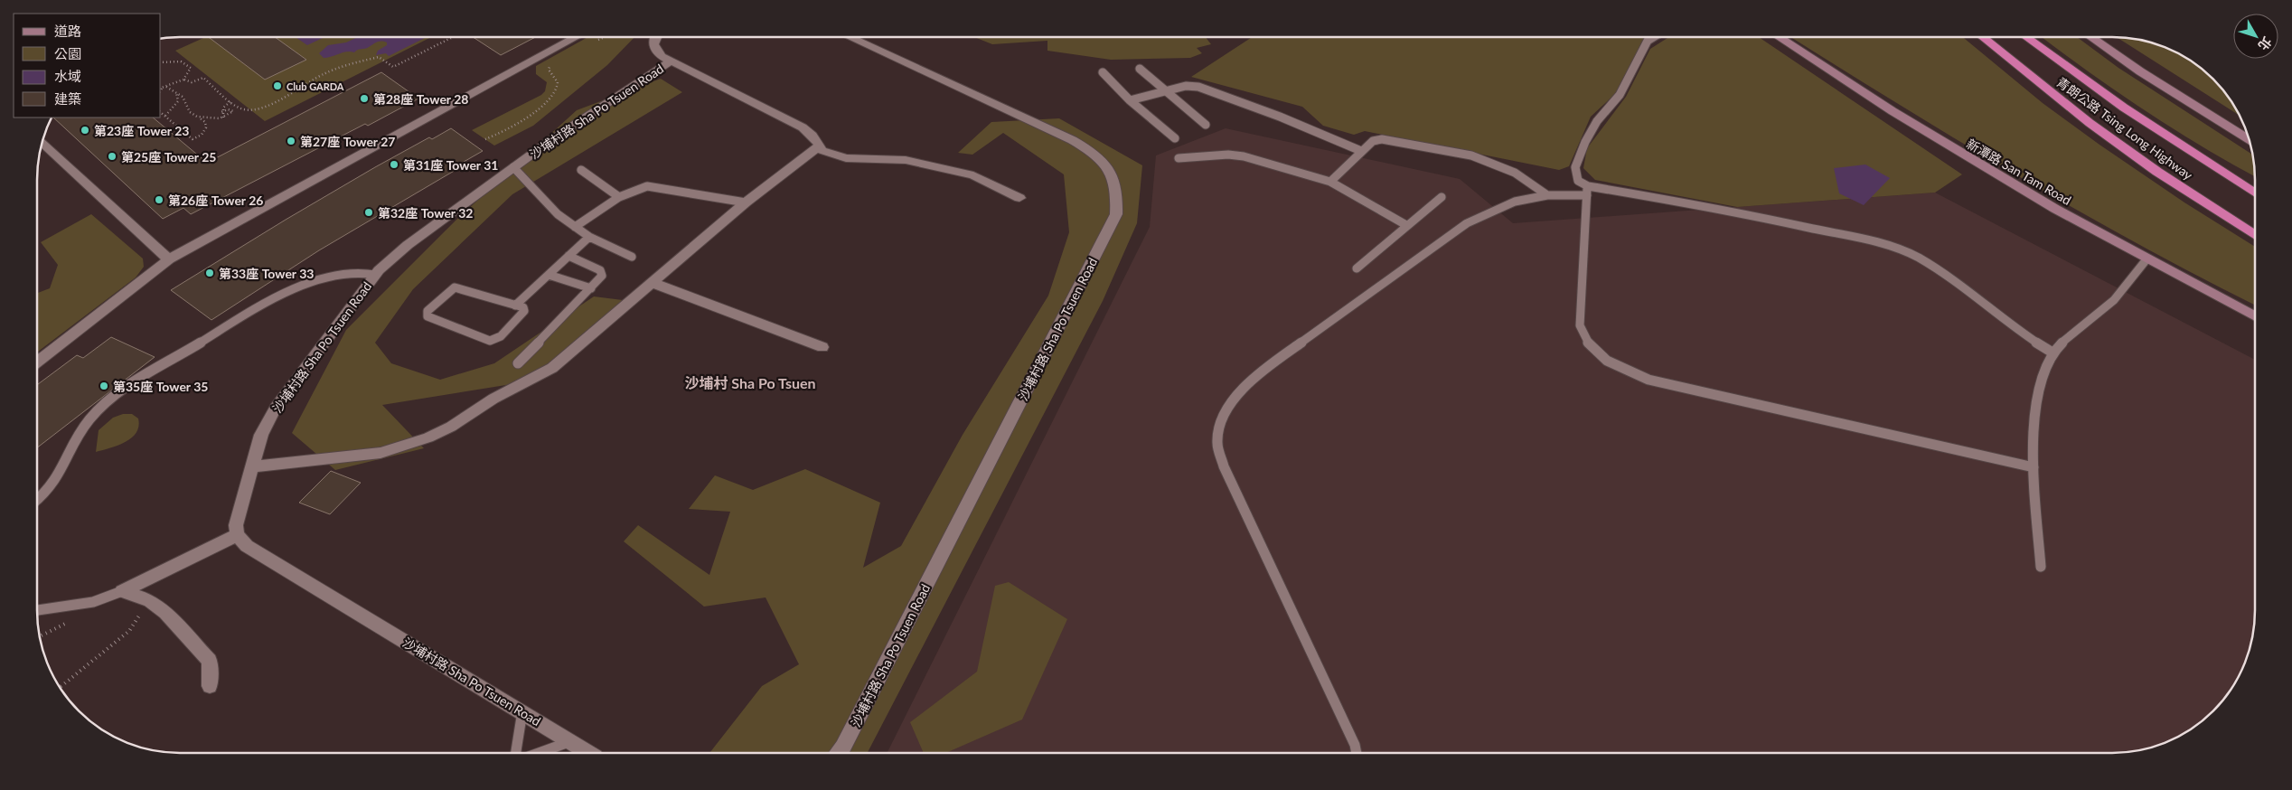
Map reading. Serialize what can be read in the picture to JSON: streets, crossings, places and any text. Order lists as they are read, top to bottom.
{
  "streets": {
    "highway": ["青朗公路 Tsing Long Highway"],
    "street": ["沙埔村路 Sha Po Tsuen Road", "新潭路 San Tam Road"]
  },
  "districts": ["沙埔村 Sha Po Tsuen"],
  "places": [
    "Club GARDA",
    "第28座 Tower 28",
    "第23座 Tower 23",
    "第27座 Tower 27",
    "第25座 Tower 25",
    "第31座 Tower 31",
    "第26座 Tower 26",
    "第32座 Tower 32",
    "第33座 Tower 33",
    "第35座 Tower 35"
  ],
  "legend": [
    "道路",
    "公園",
    "水域",
    "建築"
  ],
  "north": "bottom right"
}
